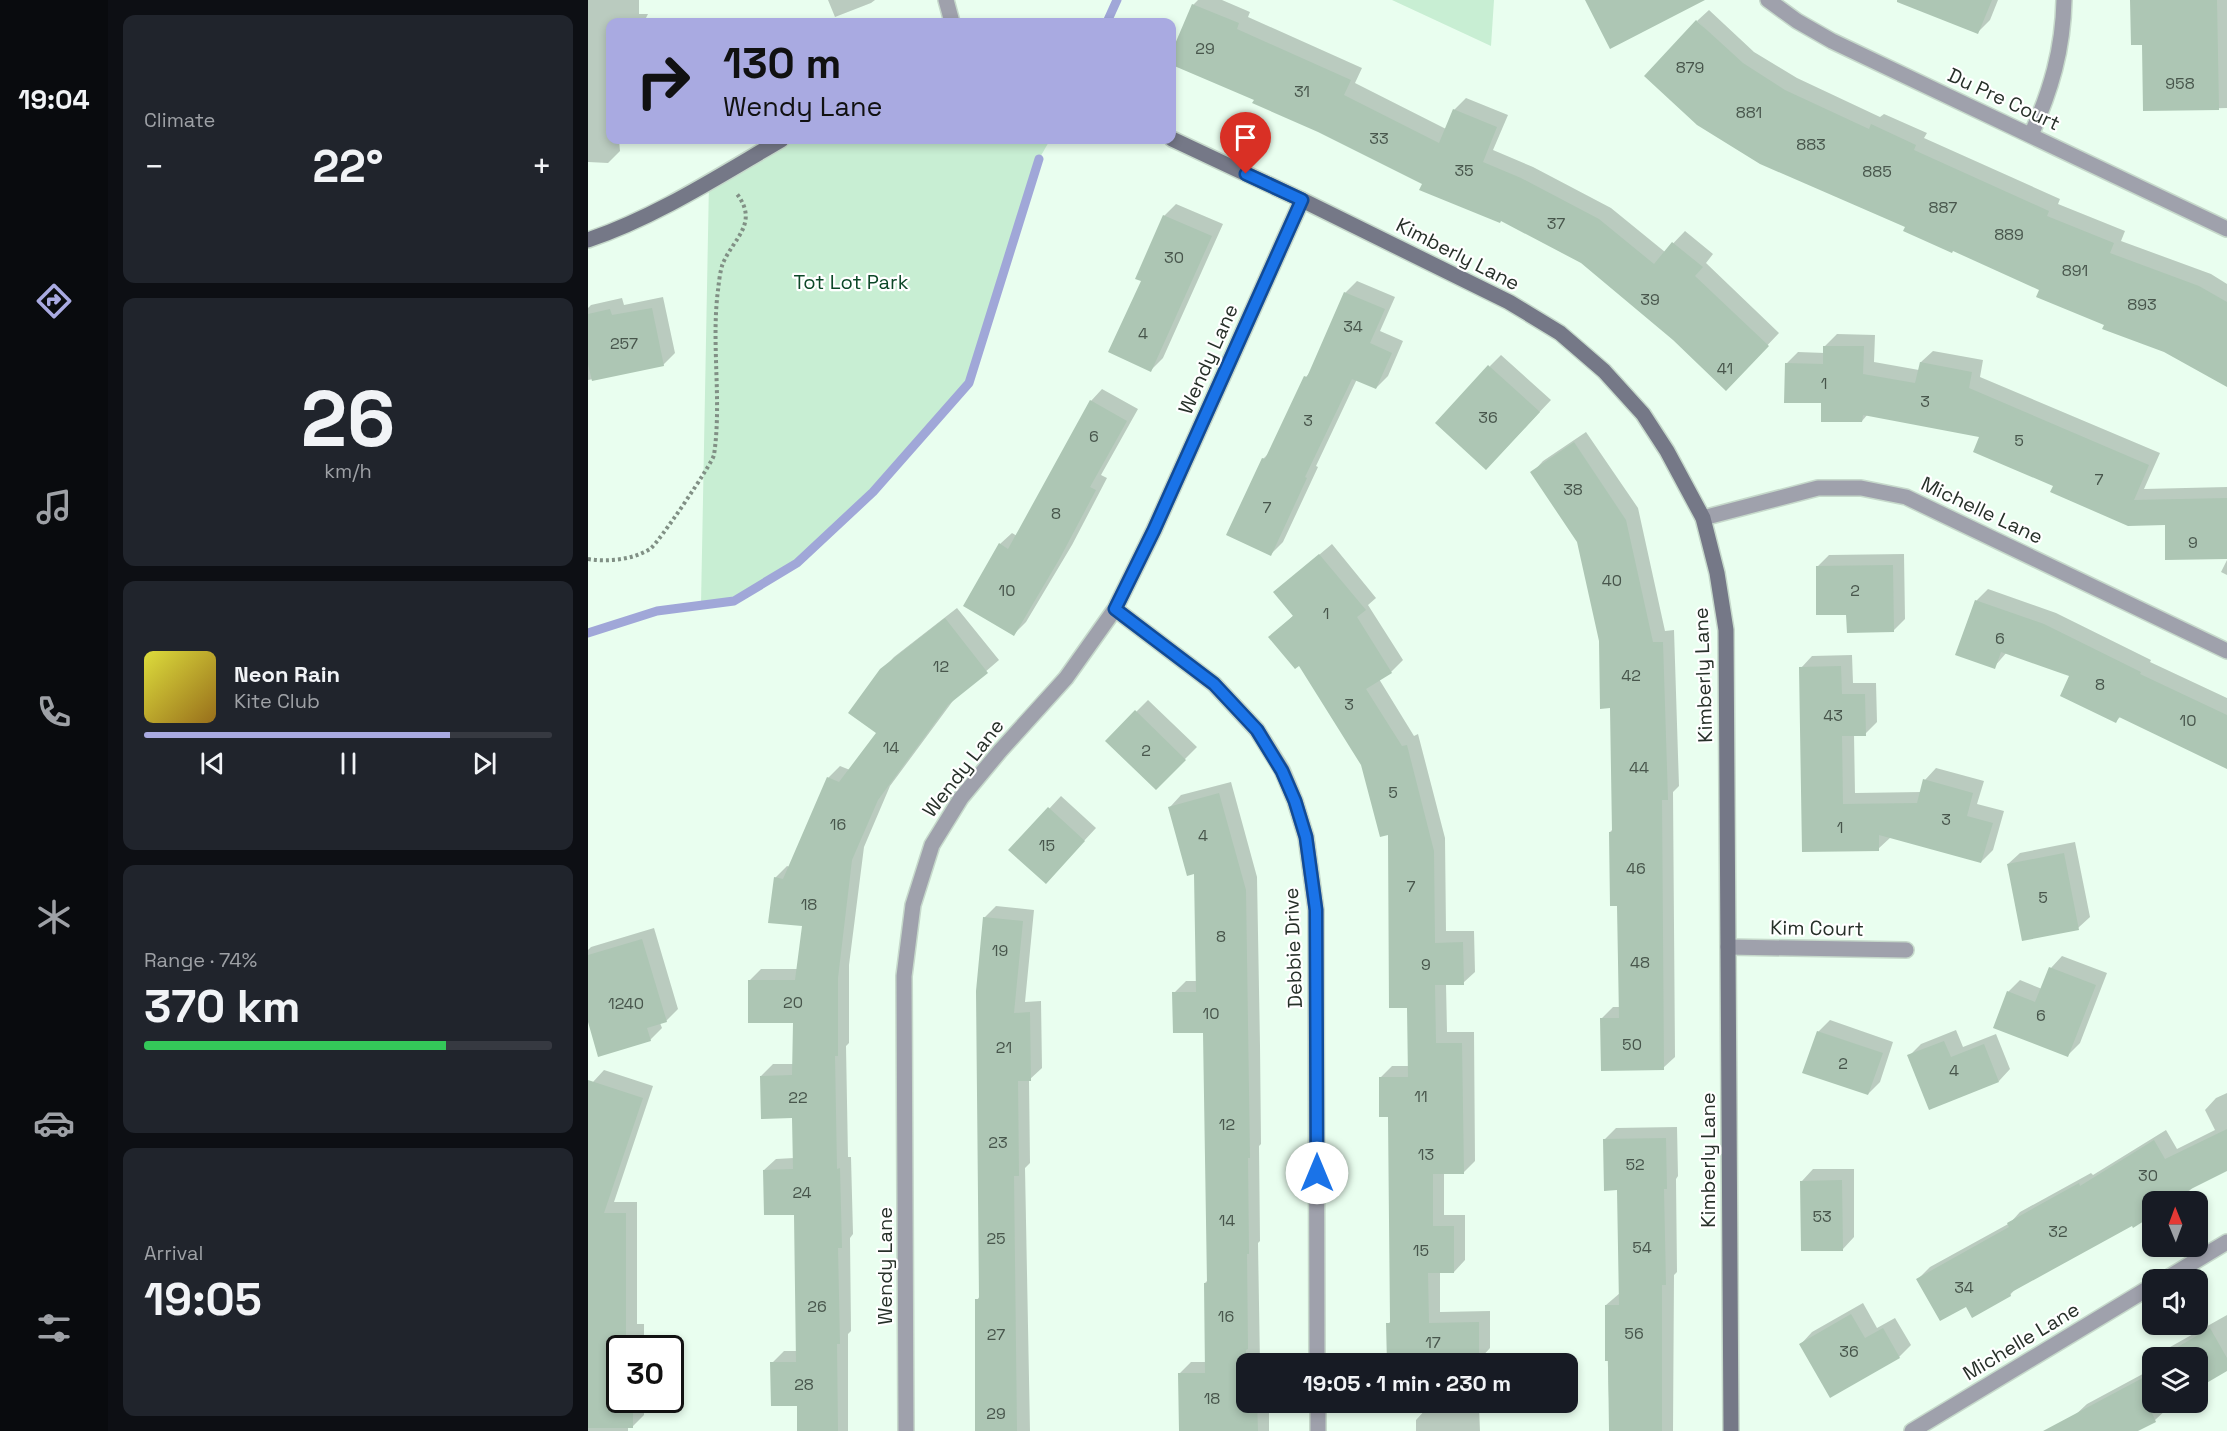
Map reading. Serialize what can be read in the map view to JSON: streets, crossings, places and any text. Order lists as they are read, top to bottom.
{
  "streets": {
    "street": [
      "Du Pre Court",
      "Kimberly Lane",
      "Wendy Lane",
      "Michelle Lane",
      "Kim Court",
      "Debbie Drive"
    ]
  },
  "crossings": [
    ["Kimberly Lane", "Wendy Lane"],
    ["Kimberly Lane", "Michelle Lane"],
    ["Kimberly Lane", "Kim Court"],
    ["Wendy Lane", "Debbie Drive"]
  ],
  "parks": ["Tot Lot Park"],
  "house_numbers": [
    "29",
    "879",
    "958",
    "31",
    "881",
    "33",
    "883",
    "35",
    "885",
    "887",
    "37",
    "889",
    "30",
    "891",
    "39",
    "893",
    "34",
    "4",
    "257",
    "41",
    "1",
    "3",
    "36",
    "3",
    "6",
    "5",
    "7",
    "38",
    "7",
    "8",
    "9",
    "40",
    "10",
    "2",
    "1",
    "6",
    "12",
    "42",
    "8",
    "3",
    "43",
    "10",
    "14",
    "2",
    "44",
    "5",
    "3",
    "16",
    "1",
    "4",
    "15",
    "46",
    "7",
    "5",
    "18",
    "8",
    "19",
    "48",
    "9",
    "20",
    "1240",
    "10",
    "6",
    "50",
    "21",
    "2",
    "4",
    "11",
    "22",
    "12",
    "23",
    "13",
    "52",
    "30",
    "24",
    "53",
    "14",
    "32",
    "25",
    "54",
    "15",
    "34",
    "26",
    "16",
    "56",
    "27",
    "17",
    "36",
    "28",
    "18",
    "29"
  ],
  "north": "top",
  "page": {
    "tabs": "19:04",
    "tile": [
      "Climate",
      ["26", "km/h"],
      ["Range · 74%", "370 km"],
      ["Arrival", "19:05"]
    ],
    "turn": ["130 m", "Wendy Lane"],
    "heat": ["−", "22°", "+"],
    "song": ["Neon Rain", "Kite Club"],
    "limit": "30",
    "trip": "19:05 · 1 min · 230 m"
  }
}
